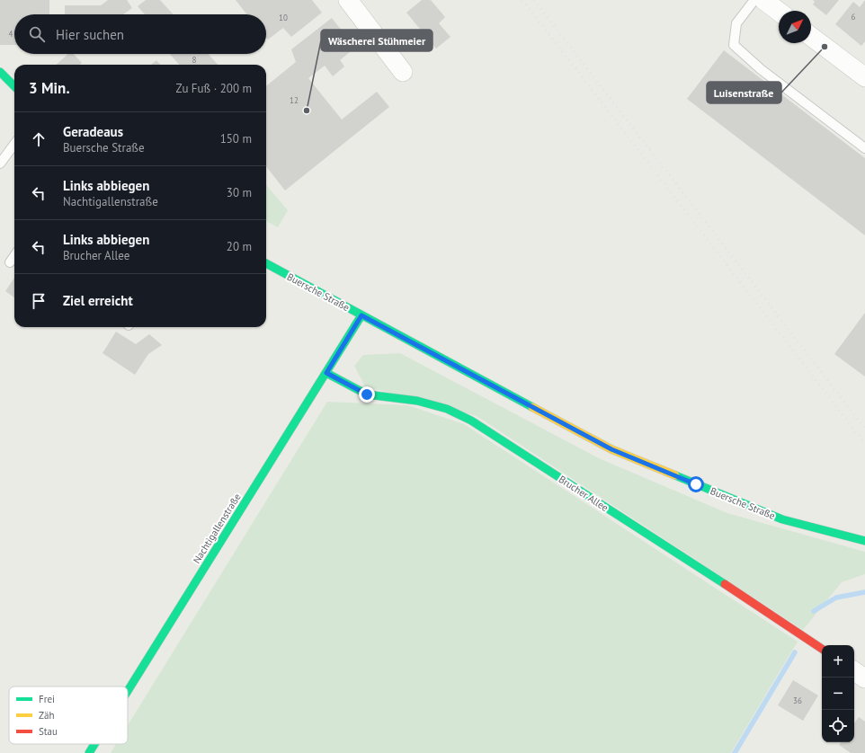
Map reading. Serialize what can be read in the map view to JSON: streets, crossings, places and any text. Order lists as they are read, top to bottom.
{
  "streets": {
    "main road": ["Buersche Straße", "Brucher Allee", "Nachtigallenstraße"]
  },
  "crossings": [
    ["Buersche Straße", "Nachtigallenstraße"],
    ["Brucher Allee", "Nachtigallenstraße"]
  ],
  "places": ["Luisenstraße", "Wäscherei Stühmeier"],
  "house_numbers": [
    "6",
    "10",
    "4",
    "8",
    "12",
    "36"
  ],
  "legend": ["Frei", "Zäh", "Stau"],
  "north": "top right",
  "page": {
    "search": "Hier suchen",
    "heading": ["3 Min.", "Zu Fuß · 200 m"],
    "list": [
      ["Geradeaus", "Buersche Straße", "150 m"],
      ["Links abbiegen", "Nachtigallenstraße", "30 m"],
      ["Links abbiegen", "Brucher Allee", "20 m"],
      "Ziel erreicht"
    ],
    "map_buttons": ["+", "−"]
  }
}
